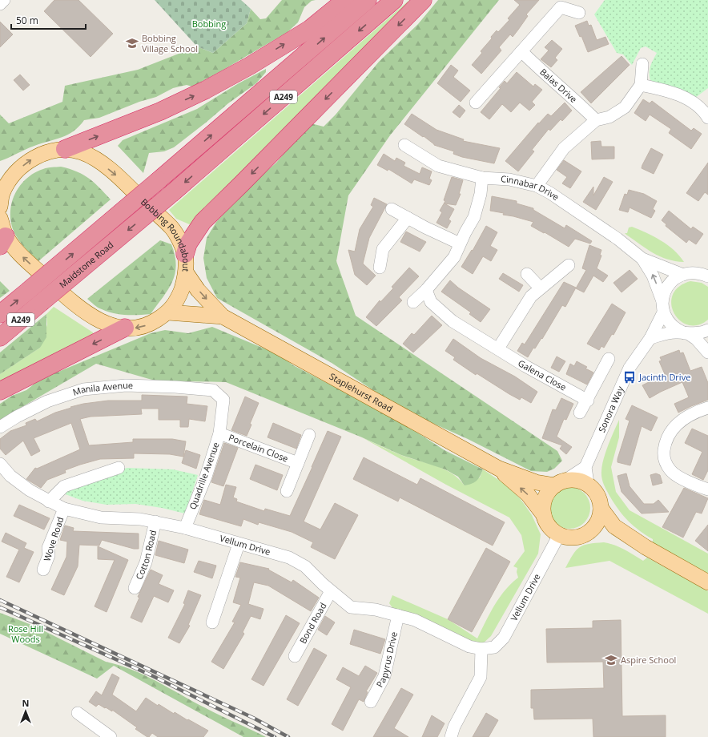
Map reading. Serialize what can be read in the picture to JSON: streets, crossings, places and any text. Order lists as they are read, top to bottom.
{
  "streets": {
    "highway": ["A249", "Maidstone Road"],
    "main road": ["Bobbing Roundabout", "Staplehurst Road"],
    "street": [
      "Balas Drive",
      "Cinnabar Drive",
      "Galena Close",
      "Manila Avenue",
      "Sonora Way",
      "Porcelain Close",
      "Quadrille Avenue",
      "Wove Road",
      "Vellum Drive",
      "Cotton Road",
      "Bond Road",
      "Papyrus Drive"
    ]
  },
  "crossings": [
    ["Cinnabar Drive", "Sonora Way"],
    ["Bobbing Roundabout", "Staplehurst Road"],
    ["Manila Avenue", "Quadrille Avenue"],
    ["Staplehurst Road", "Vellum Drive"],
    ["Porcelain Close", "Quadrille Avenue"],
    ["Quadrille Avenue", "Vellum Drive"],
    ["Wove Road", "Vellum Drive"],
    ["Vellum Drive", "Cotton Road"],
    ["Vellum Drive", "Bond Road"],
    ["Vellum Drive", "Papyrus Drive"]
  ],
  "parks": ["Bobbing", "Rose Hill Woods"],
  "places": {
    "school or university": ["Bobbing Village School", "Aspire School"],
    "bus stop": ["Jacinth Drive"]
  },
  "scale_bar": "50 m",
  "north": "top"
}
